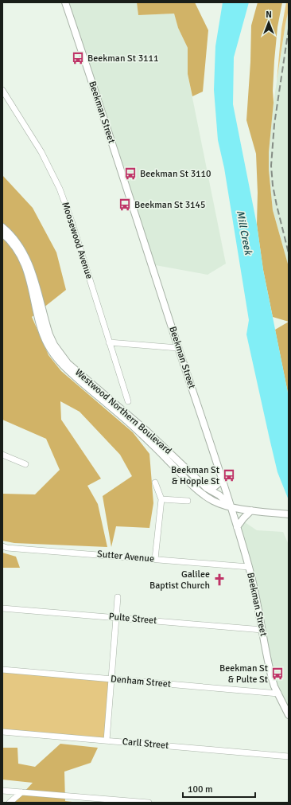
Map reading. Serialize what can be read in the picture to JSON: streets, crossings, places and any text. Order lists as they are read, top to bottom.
{
  "streets": {
    "main road": ["Beekman Street", "Westwood Northern Boulevard"],
    "street": [
      "Moosewood Avenue",
      "Sutter Avenue",
      "Pulte Street",
      "Denham Street",
      "Carll Street"
    ]
  },
  "crossings": [
    ["Beekman Street", "Westwood Northern Boulevard"],
    ["Beekman Street", "Sutter Avenue"],
    ["Beekman Street", "Pulte Street"],
    ["Beekman Street", "Denham Street"]
  ],
  "water": ["Mill Creek"],
  "places": {
    "bus stop": [
      "Beekman St 3111",
      "Beekman St 3110",
      "Beekman St 3145",
      "Beekman St & Hopple St",
      "Beekman St & Pulte St"
    ],
    "church": ["Galilee Baptist Church"]
  },
  "scale_bar": "100 m",
  "north": "top"
}
